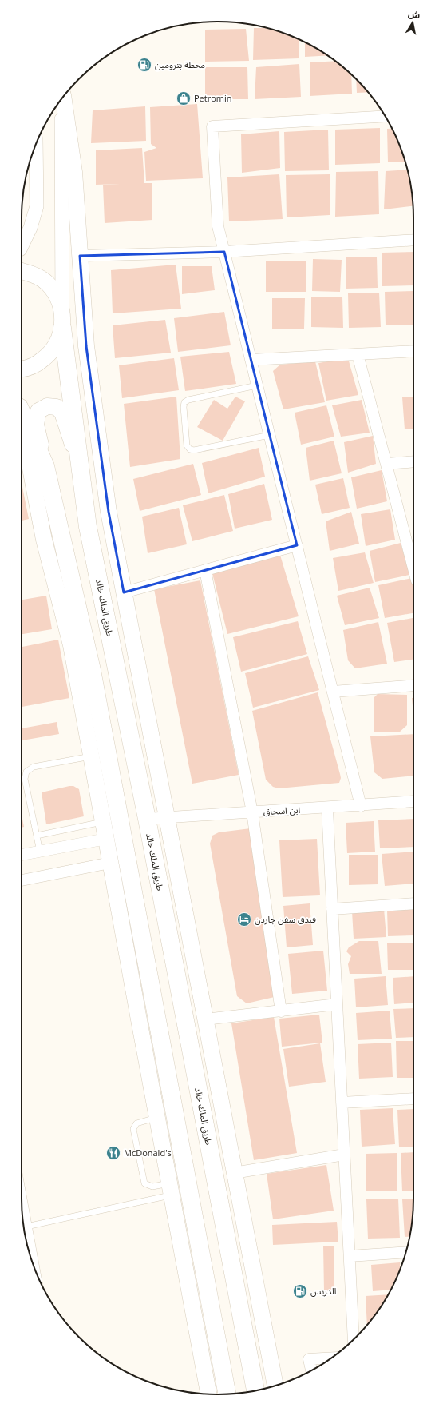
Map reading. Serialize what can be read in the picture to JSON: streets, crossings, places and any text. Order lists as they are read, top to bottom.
{
  "streets": {
    "main road": ["طريق الملك خالد"],
    "street": ["ابن اسحاق"]
  },
  "crossings": [
    ["طريق الملك خالد", "ابن اسحاق"]
  ],
  "places": {
    "fuel station": ["محطة بترومين", "الدريس"],
    "shop": ["Petromin"],
    "hotel": ["فندق سفن جاردن"],
    "restaurant": ["McDonald's"]
  },
  "north": "top"
}
